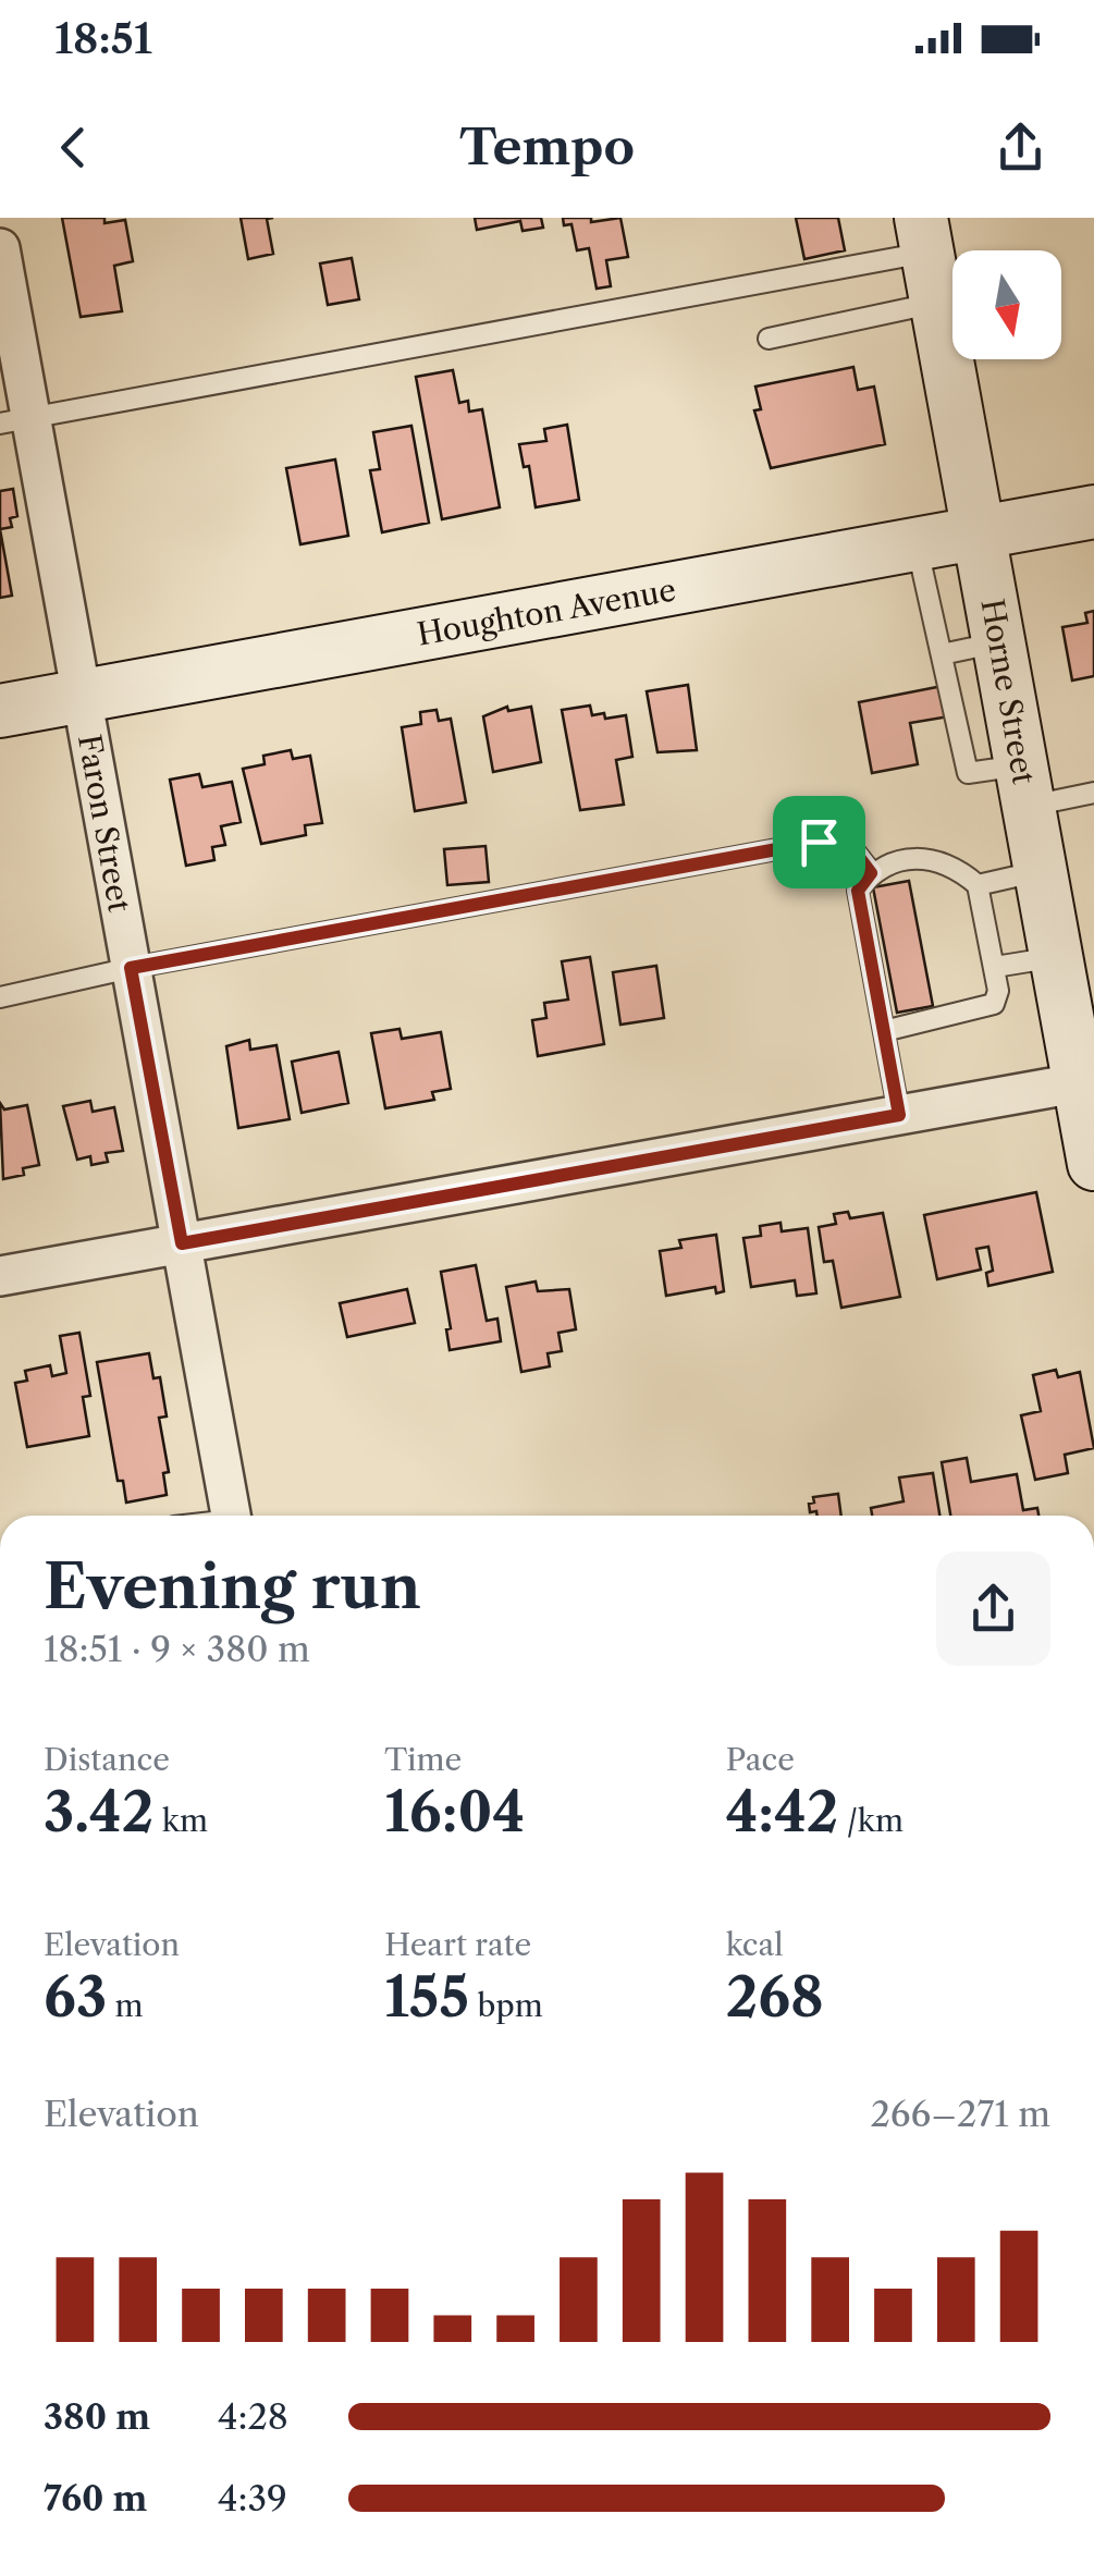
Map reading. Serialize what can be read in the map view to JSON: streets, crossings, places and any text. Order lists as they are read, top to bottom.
{
  "streets": {
    "street": ["Houghton Avenue", "Horne Street", "Faron Street"]
  },
  "crossings": [
    ["Houghton Avenue", "Horne Street"],
    ["Houghton Avenue", "Faron Street"]
  ],
  "north": "bottom",
  "page": {
    "status": "18:51",
    "header": "Tempo",
    "heading": ["Evening run", "18:51 · 9 × 380 m"],
    "stats": [
      ["Distance", "3.42 km"],
      ["Time", "16:04"],
      ["Pace", "4:42 /km"],
      ["Elevation", "63 m"],
      ["Heart rate", "155 bpm"],
      ["kcal", "268"]
    ],
    "chart": ["Elevation", "266–271 m"],
    "list": [
      {
        "name": "380 m",
        "note": "4:28"
      },
      {
        "name": "760 m",
        "note": "4:39"
      }
    ]
  }
}
